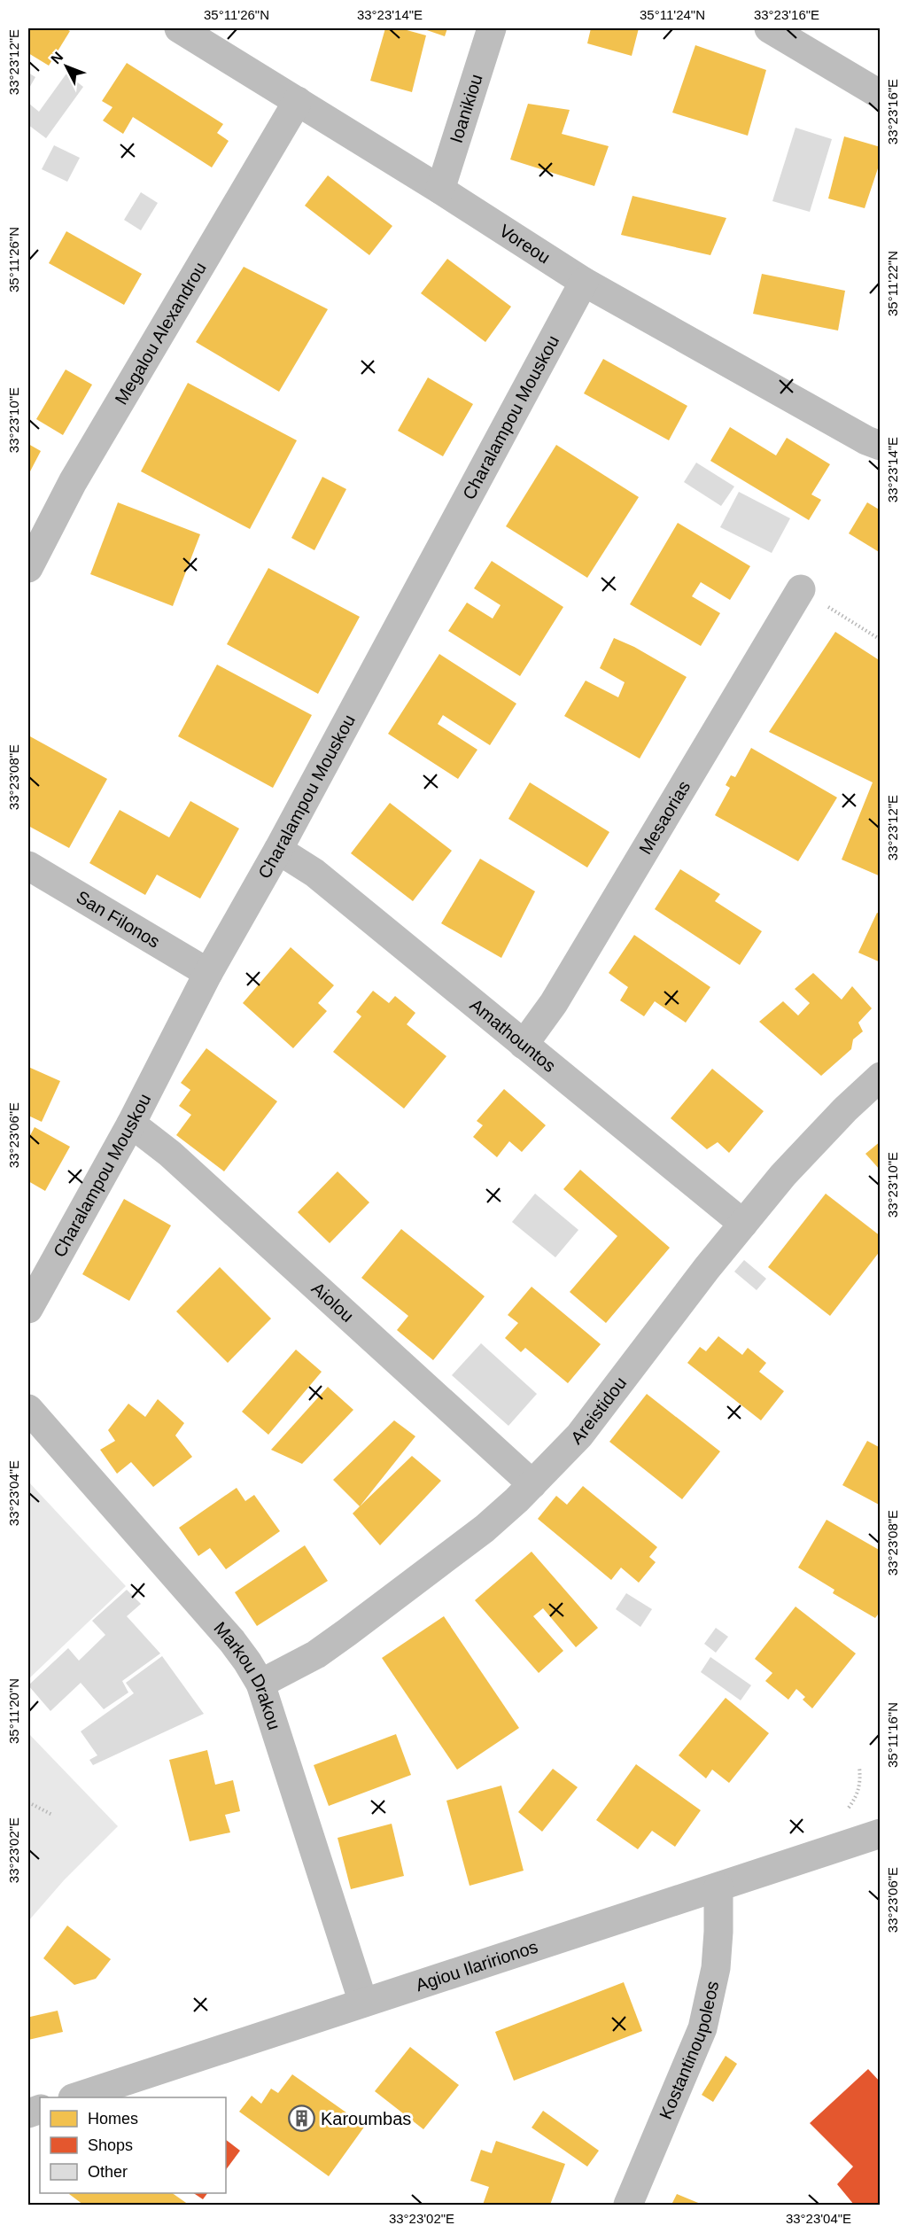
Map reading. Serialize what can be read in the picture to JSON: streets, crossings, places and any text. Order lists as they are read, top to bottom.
{
  "streets": {
    "street": [
      "Ioanikiou",
      "Voreou",
      "Megalou Alexandrou",
      "Charalampou Mouskou",
      "Mesaorias",
      "San Filonos",
      "Amathountos",
      "Aiolou",
      "Areistidou",
      "Markou Drakou",
      "Agiou Ilaririonos",
      "Kostantinoupoleos"
    ]
  },
  "crossings": [
    ["Ioanikiou", "Voreou"],
    ["Voreou", "Megalou Alexandrou"],
    ["Voreou", "Charalampou Mouskou"],
    ["Charalampou Mouskou", "San Filonos"],
    ["Charalampou Mouskou", "Amathountos"],
    ["Charalampou Mouskou", "Aiolou"],
    ["Mesaorias", "Amathountos"],
    ["Amathountos", "Areistidou"],
    ["Aiolou", "Areistidou"],
    ["Areistidou", "Markou Drakou"],
    ["Markou Drakou", "Agiou Ilaririonos"],
    ["Agiou Ilaririonos", "Kostantinoupoleos"]
  ],
  "places": {
    "building": ["Karoumbas"]
  },
  "legend": ["Homes", "Shops", "Other"],
  "north": "top left",
  "coordinates": [
    "35°11'26\"N",
    "33°23'14\"E",
    "35°11'24\"N",
    "33°23'16\"E",
    "33°23'12\"E",
    "35°11'22\"N",
    "33°23'10\"E",
    "33°23'08\"E",
    "33°23'06\"E",
    "33°23'04\"E",
    "35°11'20\"N",
    "35°11'16\"N",
    "33°23'02\"E"
  ]
}
